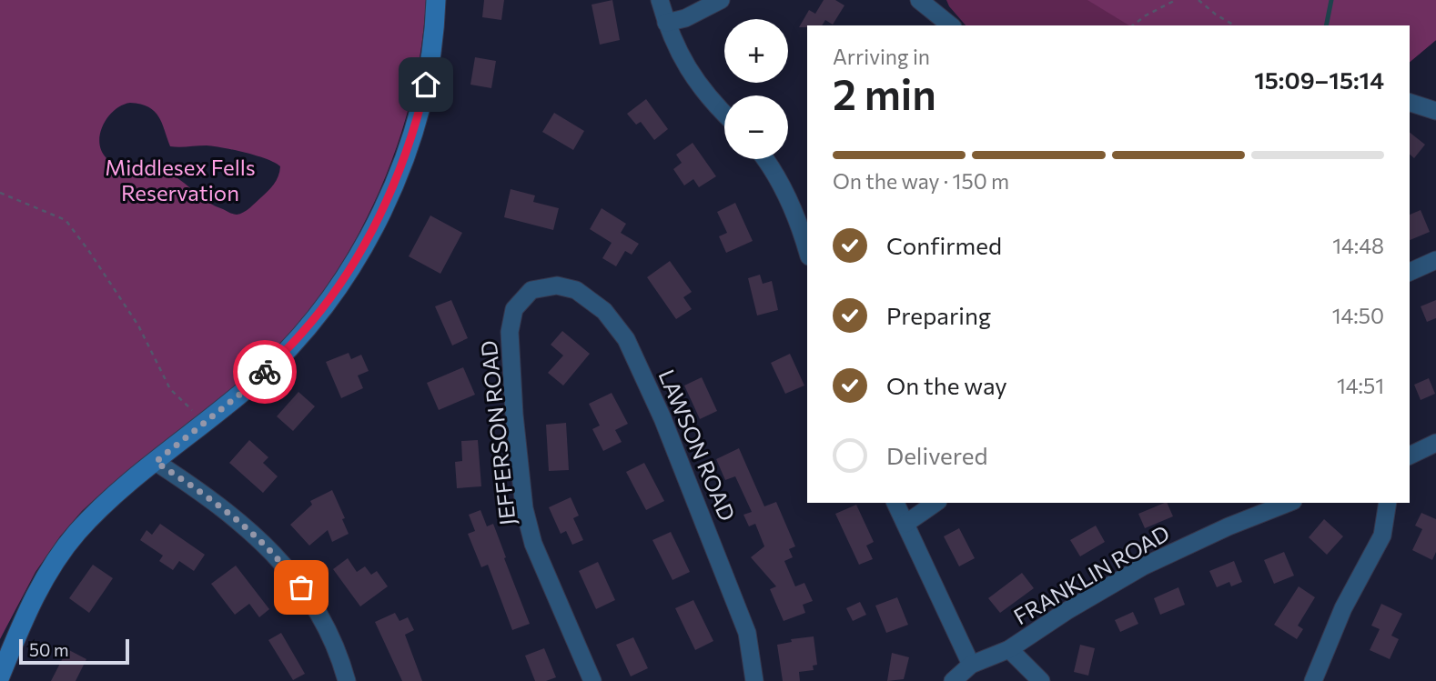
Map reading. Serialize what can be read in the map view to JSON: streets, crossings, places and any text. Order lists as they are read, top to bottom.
{
  "streets": {
    "street": ["JEFFERSON ROAD", "LAWSON ROAD", "FRANKLIN ROAD"]
  },
  "crossings": [
    ["JEFFERSON ROAD", "LAWSON ROAD"]
  ],
  "parks": ["Middlesex Fells Reservation"],
  "scale_bar": "50 m",
  "page": {
    "map_buttons": ["+", "−"],
    "heading": ["2 min", "Arriving in", "15:09–15:14"],
    "bar": "On the way · 150 m",
    "list": [
      ["Confirmed", "14:48"],
      ["Preparing", "14:50"],
      ["On the way", "14:51"],
      "Delivered"
    ],
    "scale": "50 m"
  }
}
